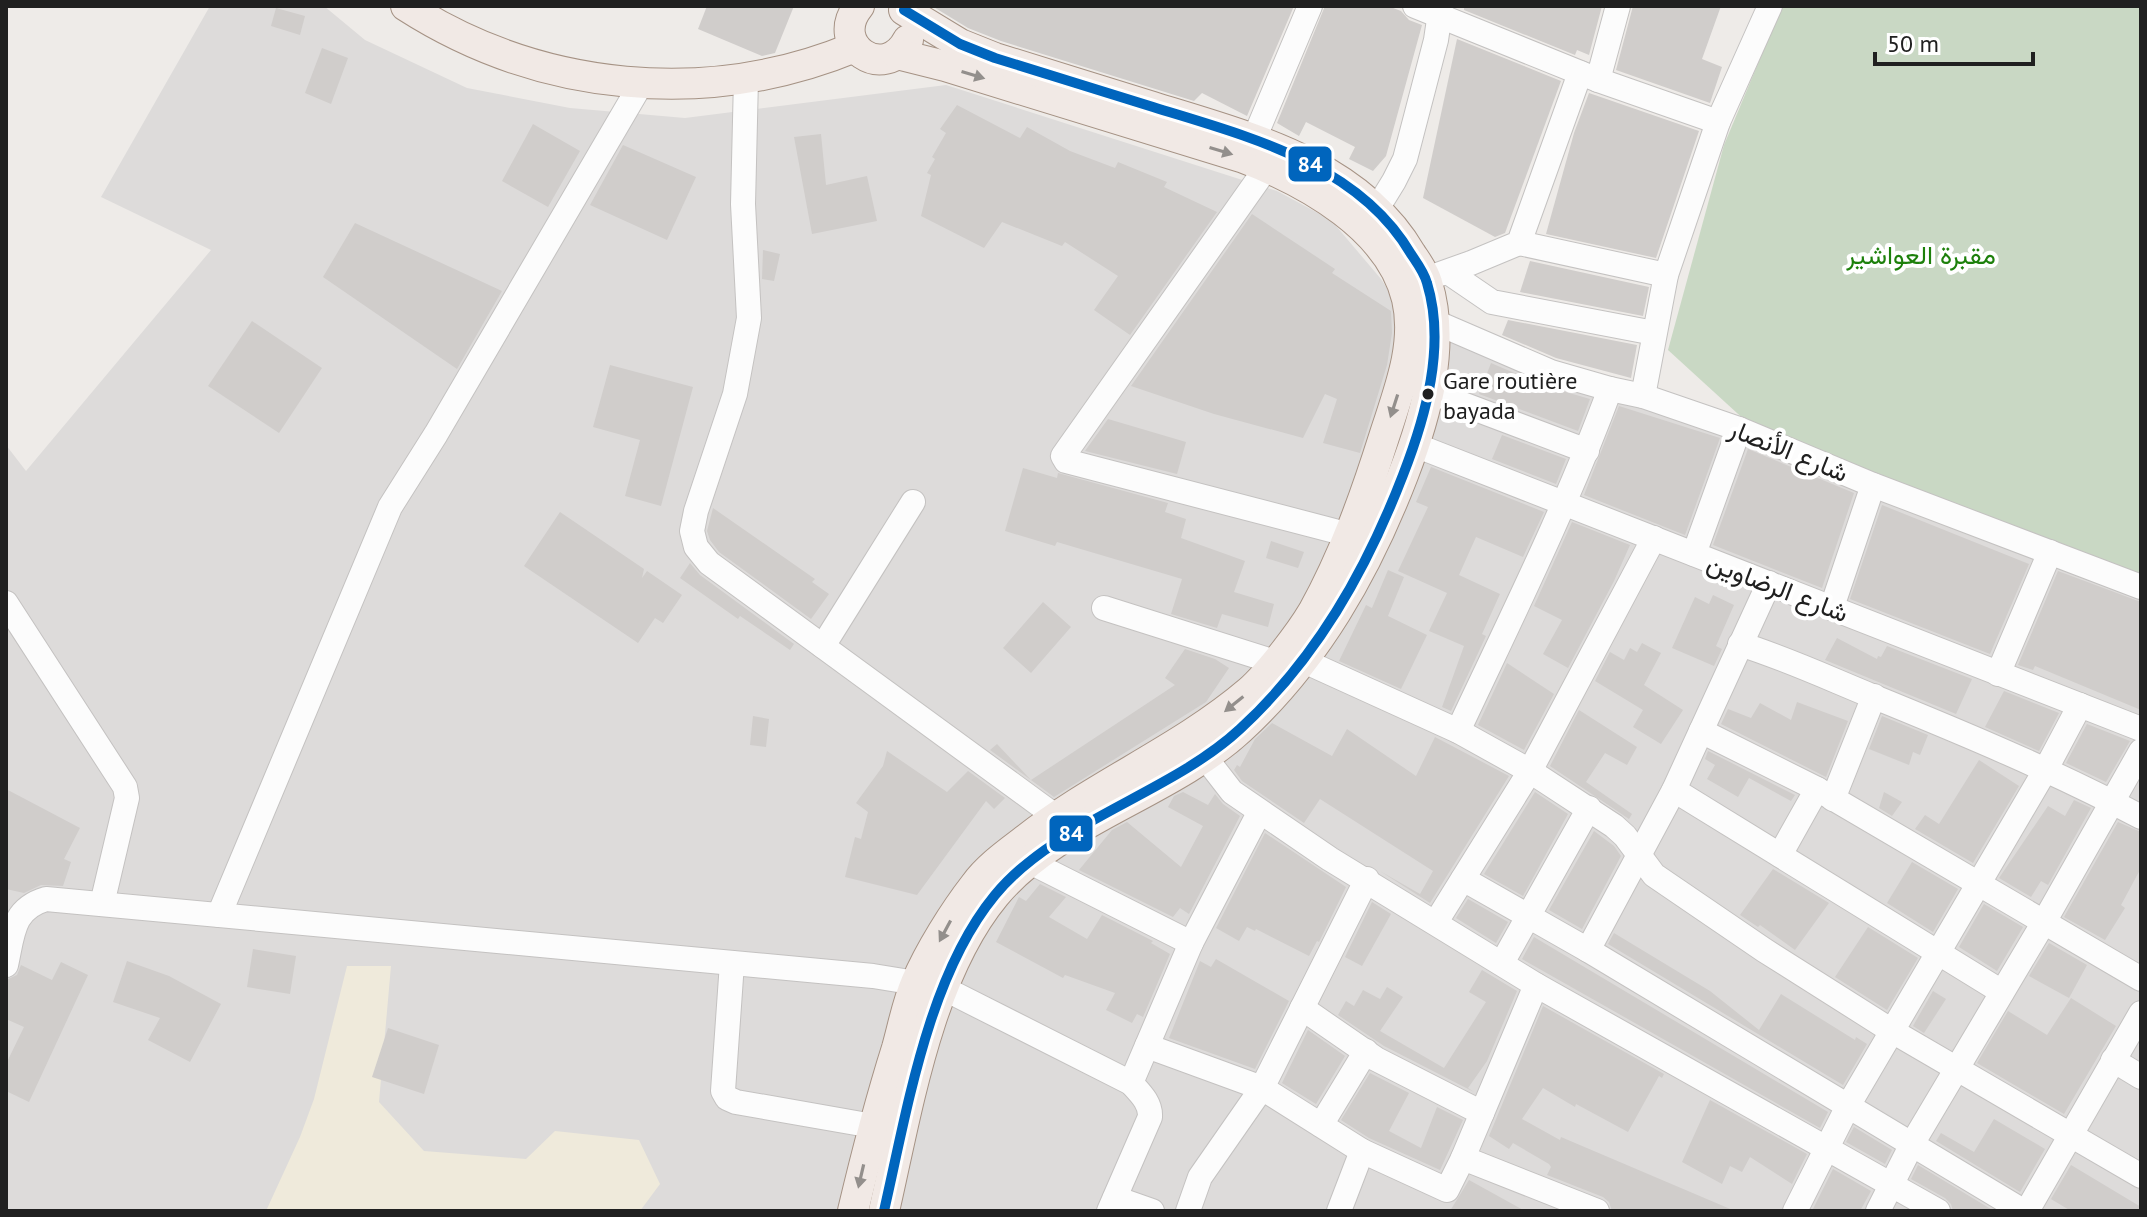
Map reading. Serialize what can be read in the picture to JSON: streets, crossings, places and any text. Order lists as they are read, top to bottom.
{
  "streets": {
    "street": ["شارع الأنصار", "شارع الرضاوين"]
  },
  "parks": ["مقبرة العواشير"],
  "places": ["Gare routière bayada"],
  "lines": ["transit line 84"],
  "scale_bar": "50 m"
}
